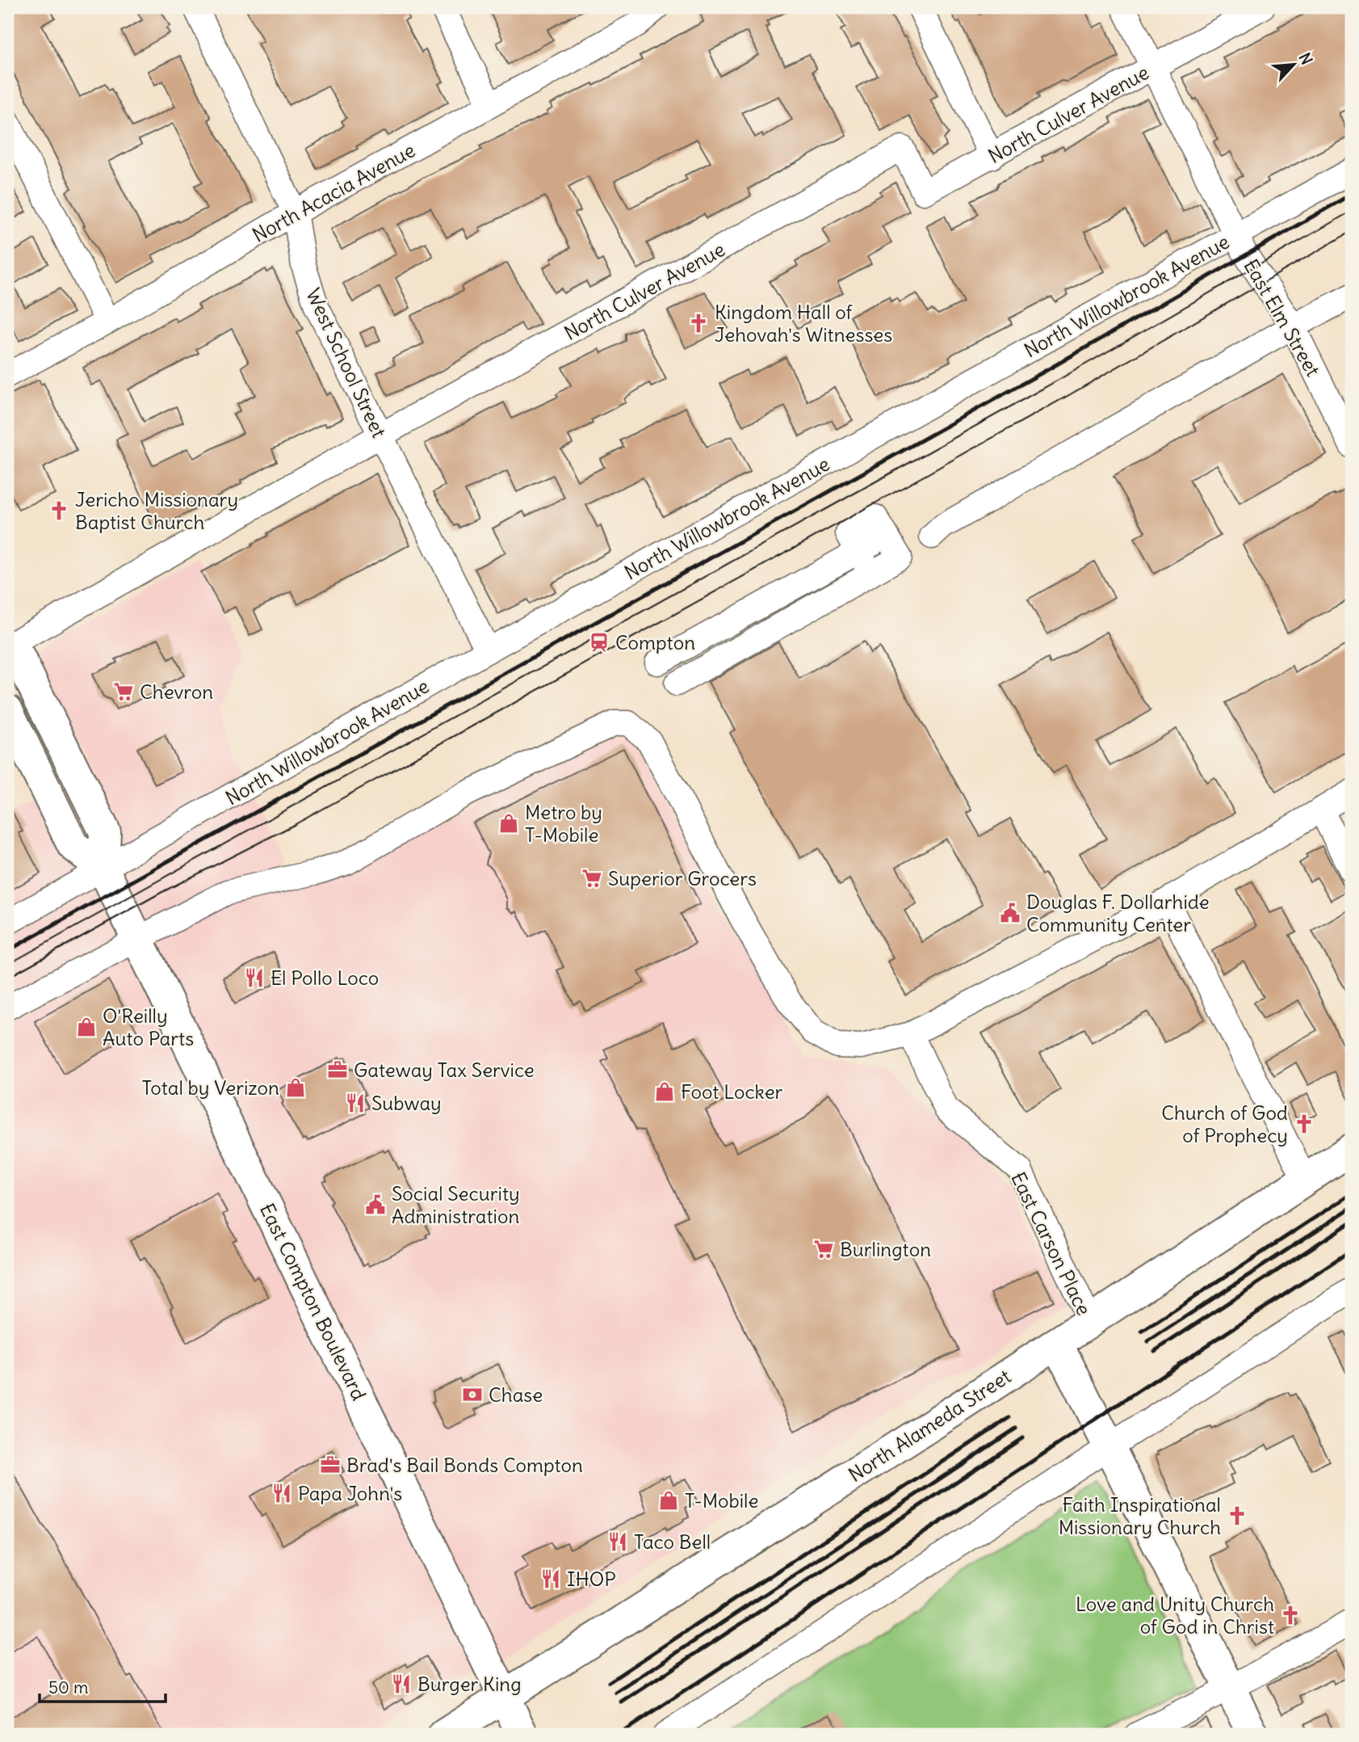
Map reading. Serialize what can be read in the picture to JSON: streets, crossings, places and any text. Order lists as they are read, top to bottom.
{
  "streets": {
    "main road": ["East Compton Boulevard", "North Alameda Street"],
    "street": [
      "North Culver Avenue",
      "North Acacia Avenue",
      "North Willowbrook Avenue",
      "East Elm Street",
      "West School Street",
      "East Carson Place"
    ]
  },
  "crossings": [
    ["North Culver Avenue", "East Elm Street"],
    ["North Culver Avenue", "West School Street"],
    ["North Acacia Avenue", "West School Street"],
    ["North Willowbrook Avenue", "East Elm Street"],
    ["North Willowbrook Avenue", "West School Street"],
    ["North Willowbrook Avenue", "East Compton Boulevard"],
    ["East Carson Place", "North Alameda Street"],
    ["East Compton Boulevard", "North Alameda Street"]
  ],
  "places": {
    "church": [
      "Kingdom Hall of Jehovah's Witnesses",
      "Jericho Missionary Baptist Church",
      "Church of God of Prophecy",
      "Faith Inspirational Missionary Church",
      "Love and Unity Church of God in Christ"
    ],
    "station": ["Compton"],
    "supermarket": ["Chevron", "Superior Grocers", "Burlington"],
    "shop": [
      "Metro by T-Mobile",
      "O'Reilly Auto Parts",
      "Total by Verizon",
      "Foot Locker",
      "T-Mobile"
    ],
    "public building": ["Douglas F. Dollarhide Community Center", "Social Security Administration"],
    "restaurant": [
      "El Pollo Loco",
      "Subway",
      "Papa John's",
      "Taco Bell",
      "IHOP",
      "Burger King"
    ],
    "office": ["Gateway Tax Service", "Brad's Bail Bonds Compton"],
    "bank": ["Chase"]
  },
  "scale_bar": "50 m",
  "north": "top right"
}
